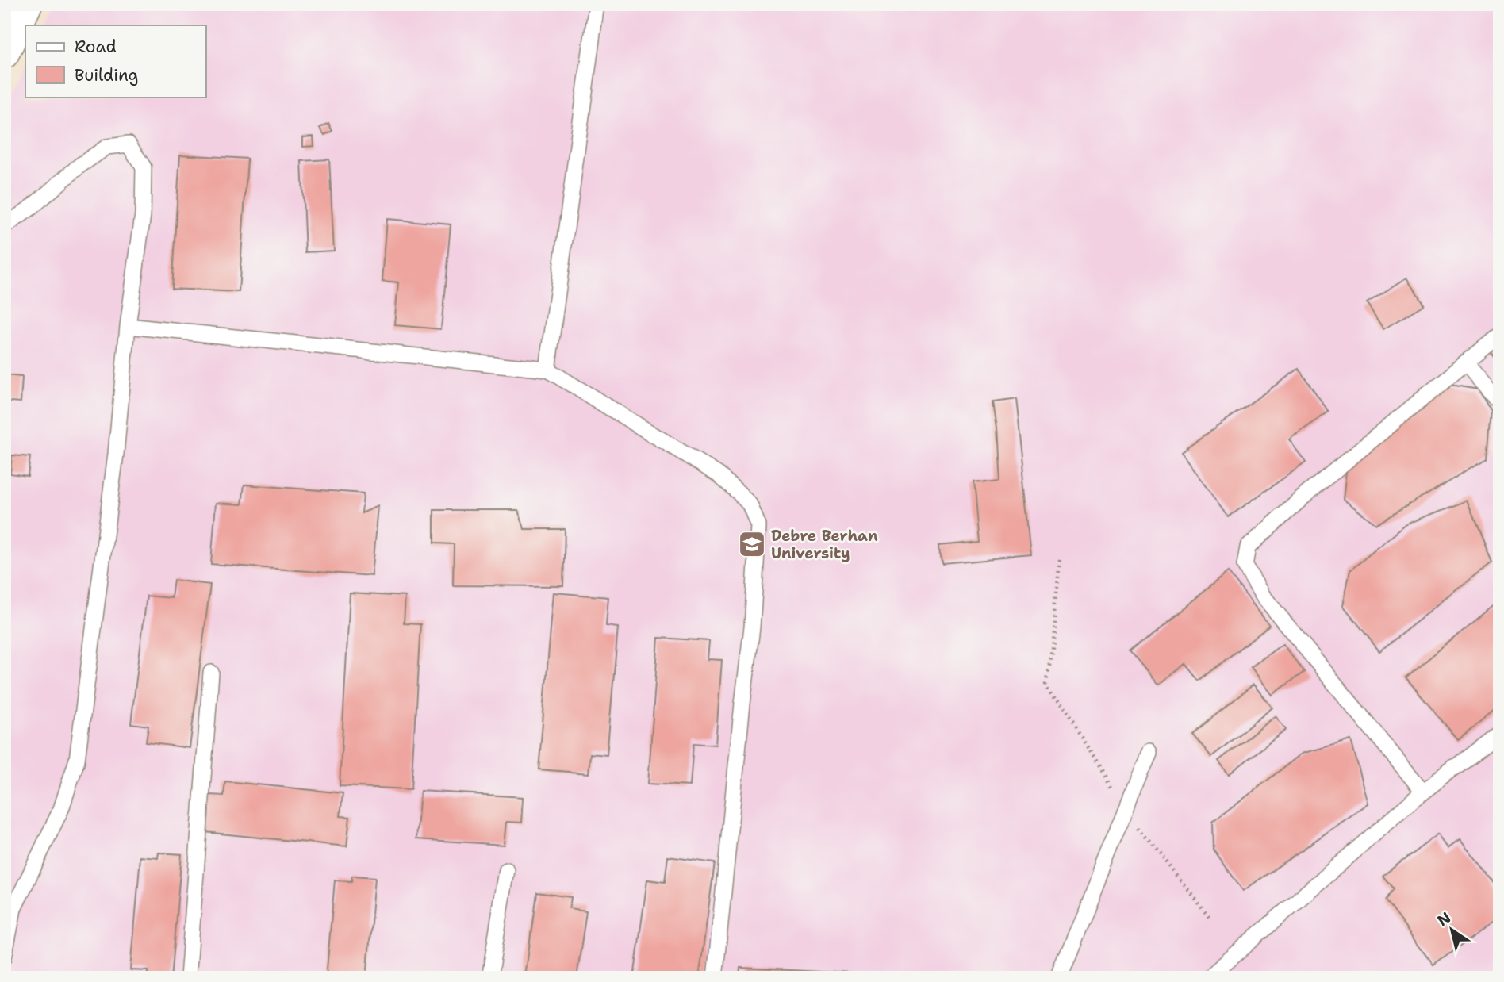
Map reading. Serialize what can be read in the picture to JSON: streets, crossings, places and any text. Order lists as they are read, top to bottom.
{
  "places": {
    "school or university": ["Debre Berhan University"]
  },
  "legend": ["Road", "Building"],
  "north": "top left"
}
